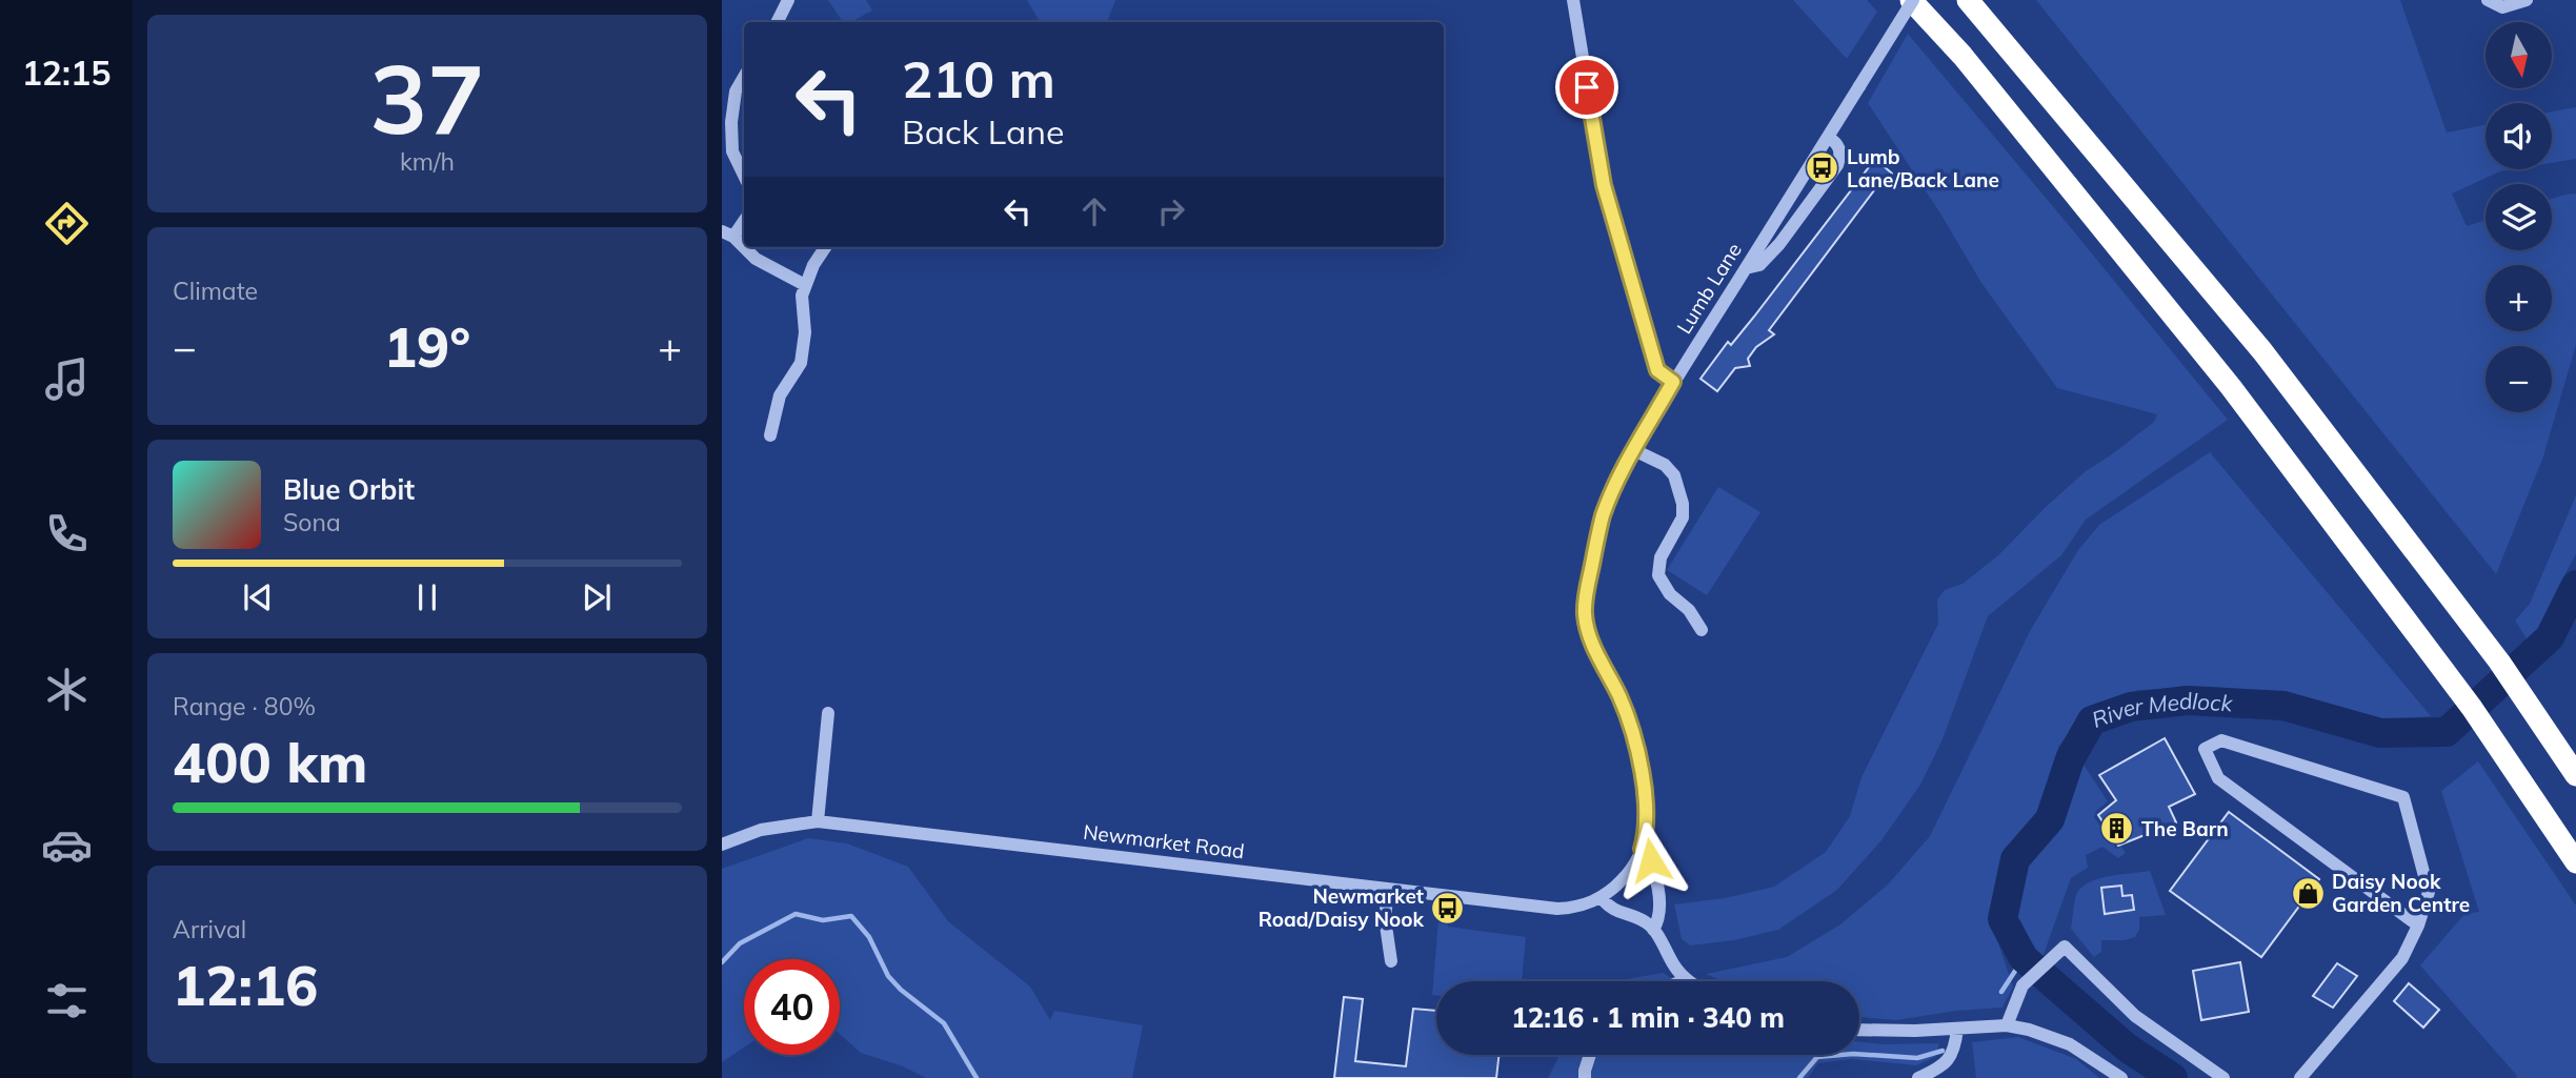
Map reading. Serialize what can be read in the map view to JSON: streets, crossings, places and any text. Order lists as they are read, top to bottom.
{
  "streets": {
    "street": ["Lumb Lane", "Newmarket Road"]
  },
  "crossings": [
    ["Lumb Lane", "Newmarket Road"]
  ],
  "water": ["River Medlock"],
  "places": {
    "bus stop": ["Lumb Lane/Back Lane", "Newmarket Road/Daisy Nook"],
    "building": ["The Barn"],
    "shop": ["Daisy Nook Garden Centre"]
  },
  "north": "bottom",
  "page": {
    "tabs": "12:15",
    "tile": [
      ["37", "km/h"],
      "Climate",
      ["Range · 80%", "400 km"],
      ["Arrival", "12:16"]
    ],
    "map_buttons": ["+", "−"],
    "turn": ["210 m", "Back Lane"],
    "heat": ["−", "19°", "+"],
    "song": ["Blue Orbit", "Sona"],
    "limit": "40",
    "trip": "12:16 · 1 min · 340 m"
  }
}
